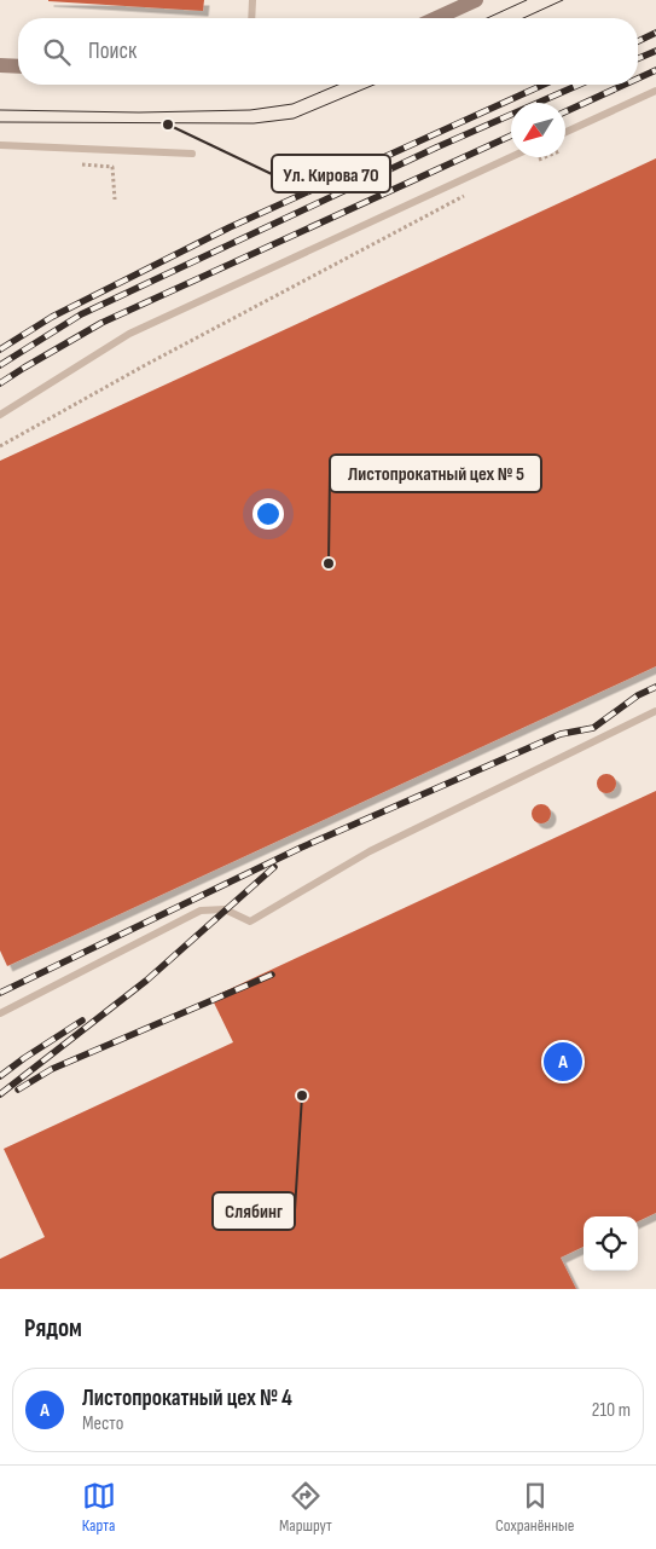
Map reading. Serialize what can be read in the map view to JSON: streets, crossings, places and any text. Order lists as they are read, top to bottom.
{
  "places": ["Ул. Кирова 70", "Листопрокатный цех № 5", "Слябинг"],
  "north": "bottom left",
  "page": {
    "search": "Поиск",
    "pins": "A",
    "heading": "Рядом",
    "list": [
      {
        "mark": "A",
        "name": "Листопрокатный цех № 4",
        "note": "Место",
        "value": "210 m"
      }
    ],
    "nav": ["Карта", "Маршрут", "Сохранённые"]
  }
}
